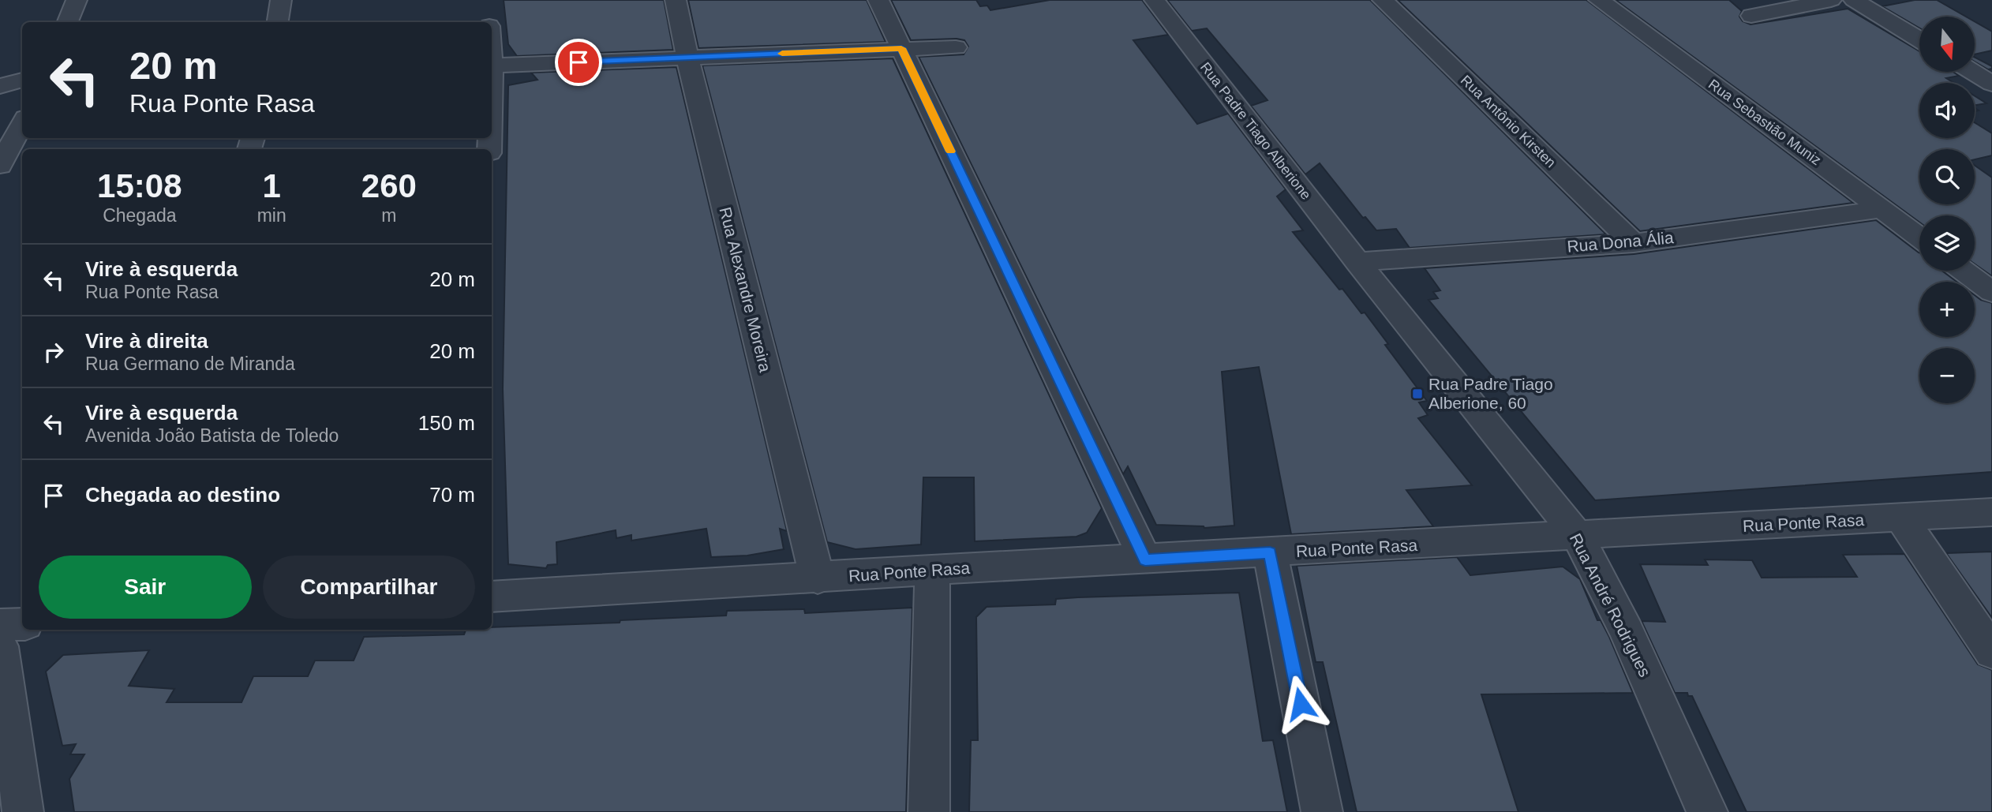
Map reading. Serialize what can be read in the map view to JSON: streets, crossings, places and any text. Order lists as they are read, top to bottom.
{
  "streets": {
    "street": [
      "Rua Antônio Kirsten",
      "Rua Sebastião Muniz",
      "Rua Padre Tiago Alberione",
      "Rua Dona Ália",
      "Rua Alexandre Moreira",
      "Rua Ponte Rasa",
      "Rua André Rodrigues"
    ]
  },
  "crossings": [
    ["Rua Antônio Kirsten", "Rua Dona Ália"],
    ["Rua Sebastião Muniz", "Rua Dona Ália"],
    ["Rua Padre Tiago Alberione", "Rua Dona Ália"],
    ["Rua Padre Tiago Alberione", "Rua André Rodrigues"],
    ["Rua Dona Ália", "Rua André Rodrigues"],
    ["Rua Alexandre Moreira", "Rua Ponte Rasa"],
    ["Rua Ponte Rasa", "Rua André Rodrigues"]
  ],
  "places": {
    "transit": ["Rua Padre Tiago Alberione, 60"]
  },
  "north": "bottom",
  "page": {
    "map_buttons": ["+", "−"],
    "turn": ["20 m", "Rua Ponte Rasa"],
    "eta": [
      "15:08",
      "Chegada",
      "1",
      "min",
      "260",
      "m"
    ],
    "list": [
      {
        "name": "Vire à esquerda",
        "note": "Rua Ponte Rasa",
        "value": "20 m"
      },
      {
        "name": "Vire à direita",
        "note": "Rua Germano de Miranda",
        "value": "20 m"
      },
      {
        "name": "Vire à esquerda",
        "note": "Avenida João Batista de Toledo",
        "value": "150 m"
      },
      {
        "name": "Chegada ao destino",
        "value": "70 m"
      }
    ],
    "buttons": ["Sair", "Compartilhar"]
  }
}
